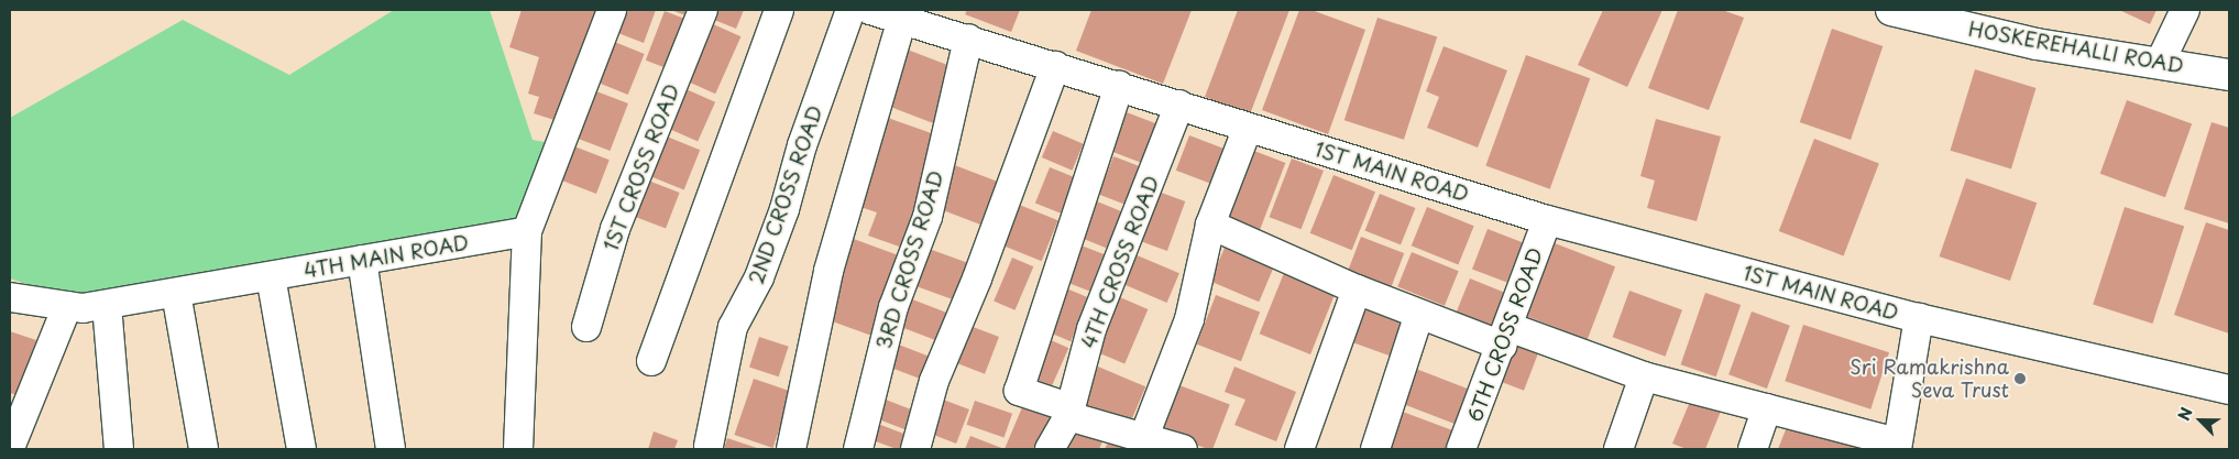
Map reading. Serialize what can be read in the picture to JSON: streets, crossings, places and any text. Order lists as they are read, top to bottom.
{
  "streets": {
    "street": [
      "HOSKEREHALLI ROAD",
      "1ST CROSS ROAD",
      "1ST MAIN ROAD",
      "2ND CROSS ROAD",
      "4TH MAIN ROAD",
      "3RD CROSS ROAD",
      "4TH CROSS ROAD",
      "6TH CROSS ROAD"
    ]
  },
  "crossings": [
    ["1ST MAIN ROAD", "3RD CROSS ROAD"],
    ["1ST MAIN ROAD", "4TH CROSS ROAD"],
    ["1ST MAIN ROAD", "6TH CROSS ROAD"]
  ],
  "places": ["Sri Ramakrishna Seva Trust"],
  "north": "top left"
}
